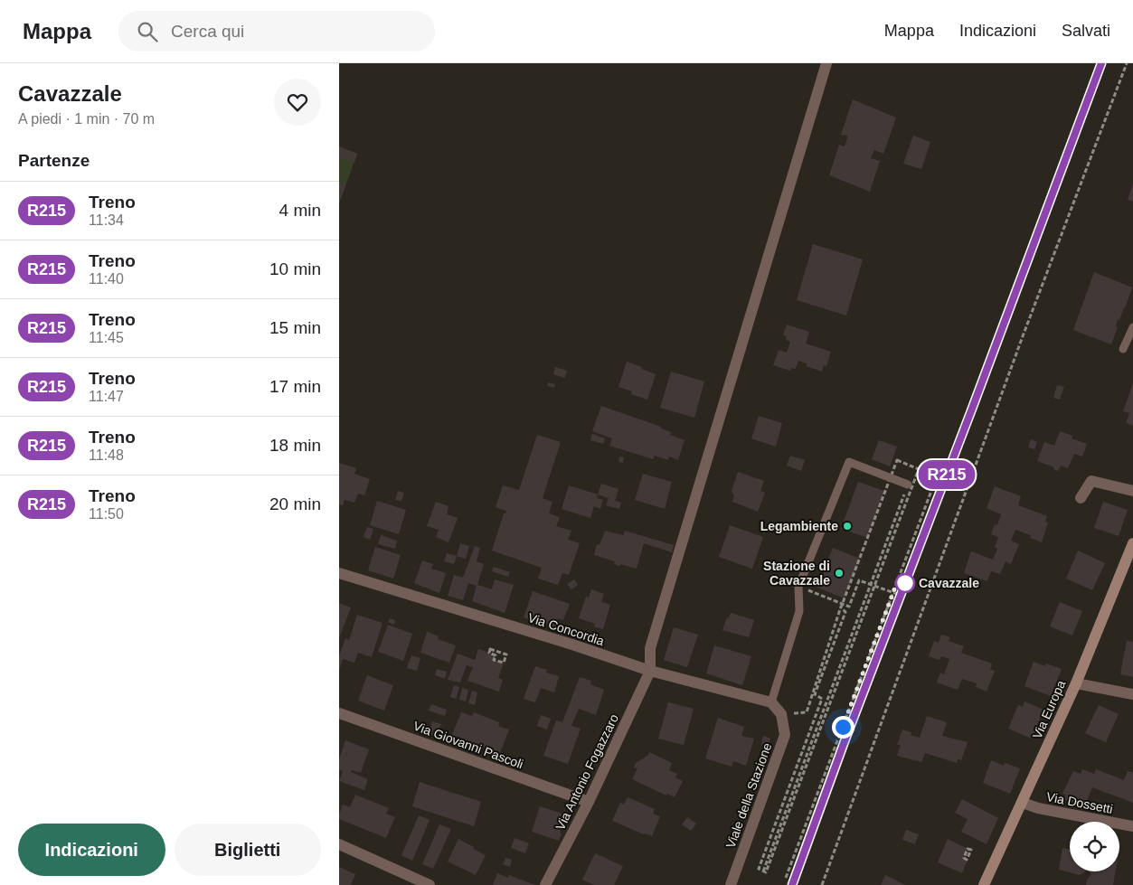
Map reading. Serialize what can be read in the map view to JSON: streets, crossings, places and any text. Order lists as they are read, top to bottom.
{
  "streets": {
    "street": [
      "Via Concordia",
      "Via Europa",
      "Via Giovanni Pascoli",
      "Via Antonio Fogazzaro",
      "Viale della Stazione",
      "Via Dossetti"
    ]
  },
  "crossings": [
    ["Via Concordia", "Via Antonio Fogazzaro"],
    ["Via Europa", "Via Dossetti"],
    ["Via Giovanni Pascoli", "Via Antonio Fogazzaro"]
  ],
  "places": ["Legambiente", "Stazione di Cavazzale", "Cavazzale"],
  "page": {
    "header": "Mappa",
    "search": "Cerca qui",
    "nav": ["Mappa", "Indicazioni", "Salvati"],
    "heading": [
      ["Cavazzale", "A piedi · 1 min · 70 m"],
      "Partenze"
    ],
    "on_map": "R215",
    "list": [
      {
        "mark": "R215",
        "name": "Treno",
        "note": "11:34",
        "value": "4 min"
      },
      {
        "mark": "R215",
        "name": "Treno",
        "note": "11:40",
        "value": "10 min"
      },
      {
        "mark": "R215",
        "name": "Treno",
        "note": "11:45",
        "value": "15 min"
      },
      {
        "mark": "R215",
        "name": "Treno",
        "note": "11:47",
        "value": "17 min"
      },
      {
        "mark": "R215",
        "name": "Treno",
        "note": "11:48",
        "value": "18 min"
      },
      {
        "mark": "R215",
        "name": "Treno",
        "note": "11:50",
        "value": "20 min"
      }
    ],
    "buttons": ["Indicazioni", "Biglietti"]
  }
}
